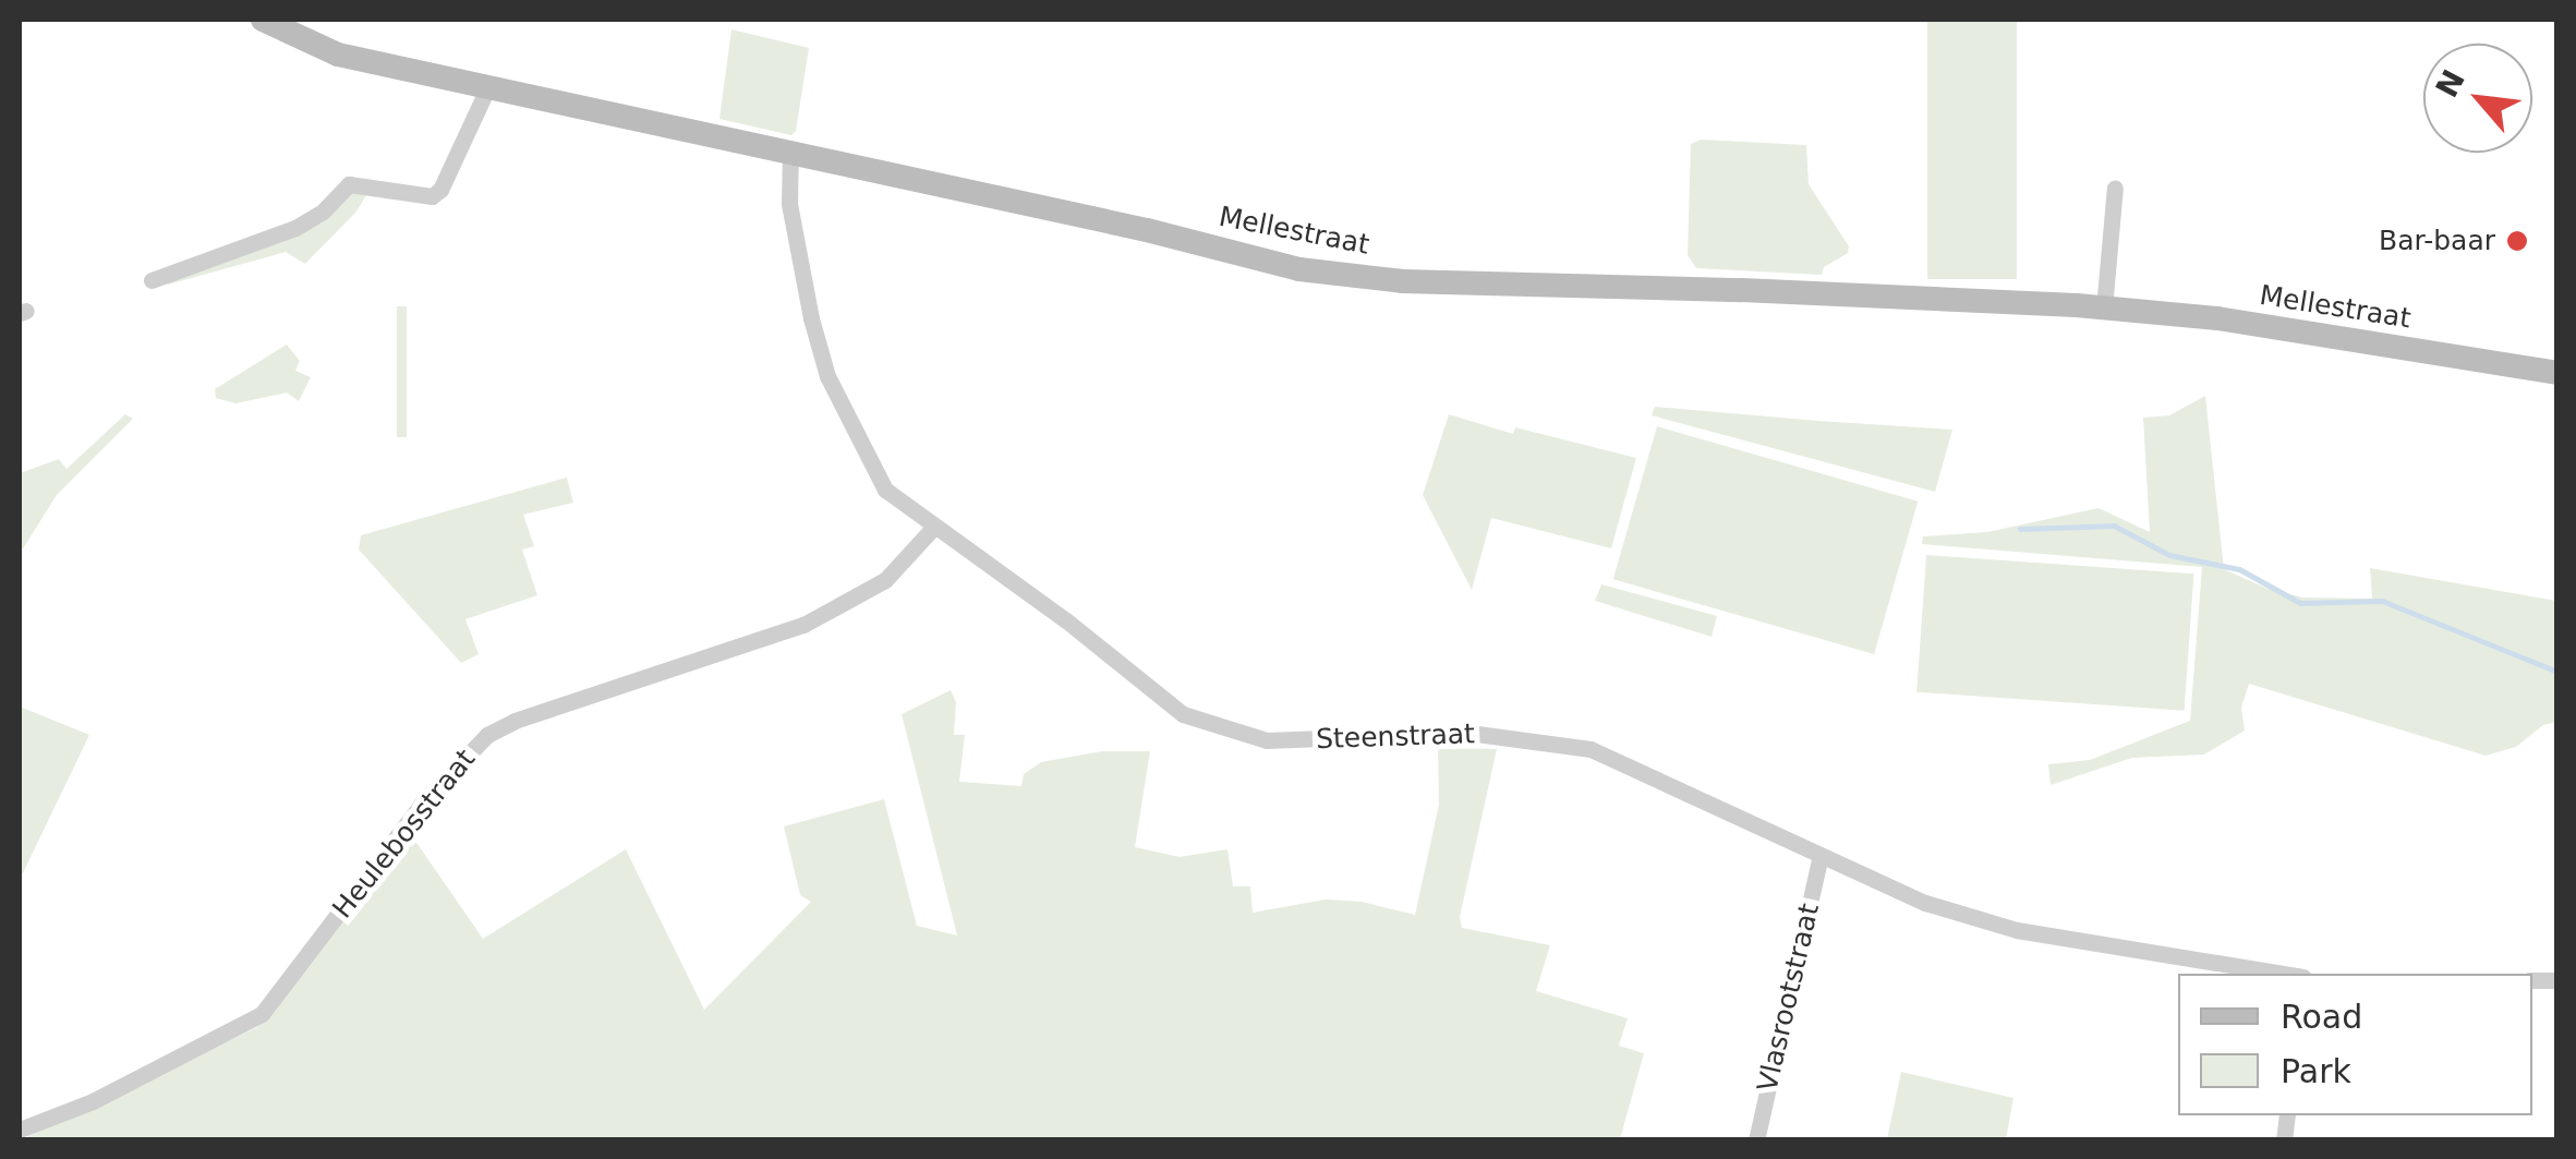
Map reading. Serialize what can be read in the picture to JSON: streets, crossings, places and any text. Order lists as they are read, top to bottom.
{
  "streets": {
    "street": [
      "Mellestraat",
      "Steenstraat",
      "Heulebosstraat",
      "Vlasrootstraat"
    ]
  },
  "crossings": [
    ["Mellestraat", "Steenstraat"],
    ["Steenstraat", "Heulebosstraat"],
    ["Steenstraat", "Vlasrootstraat"]
  ],
  "places": ["Bar-baar"],
  "legend": ["Road", "Park"],
  "north": "top left"
}
